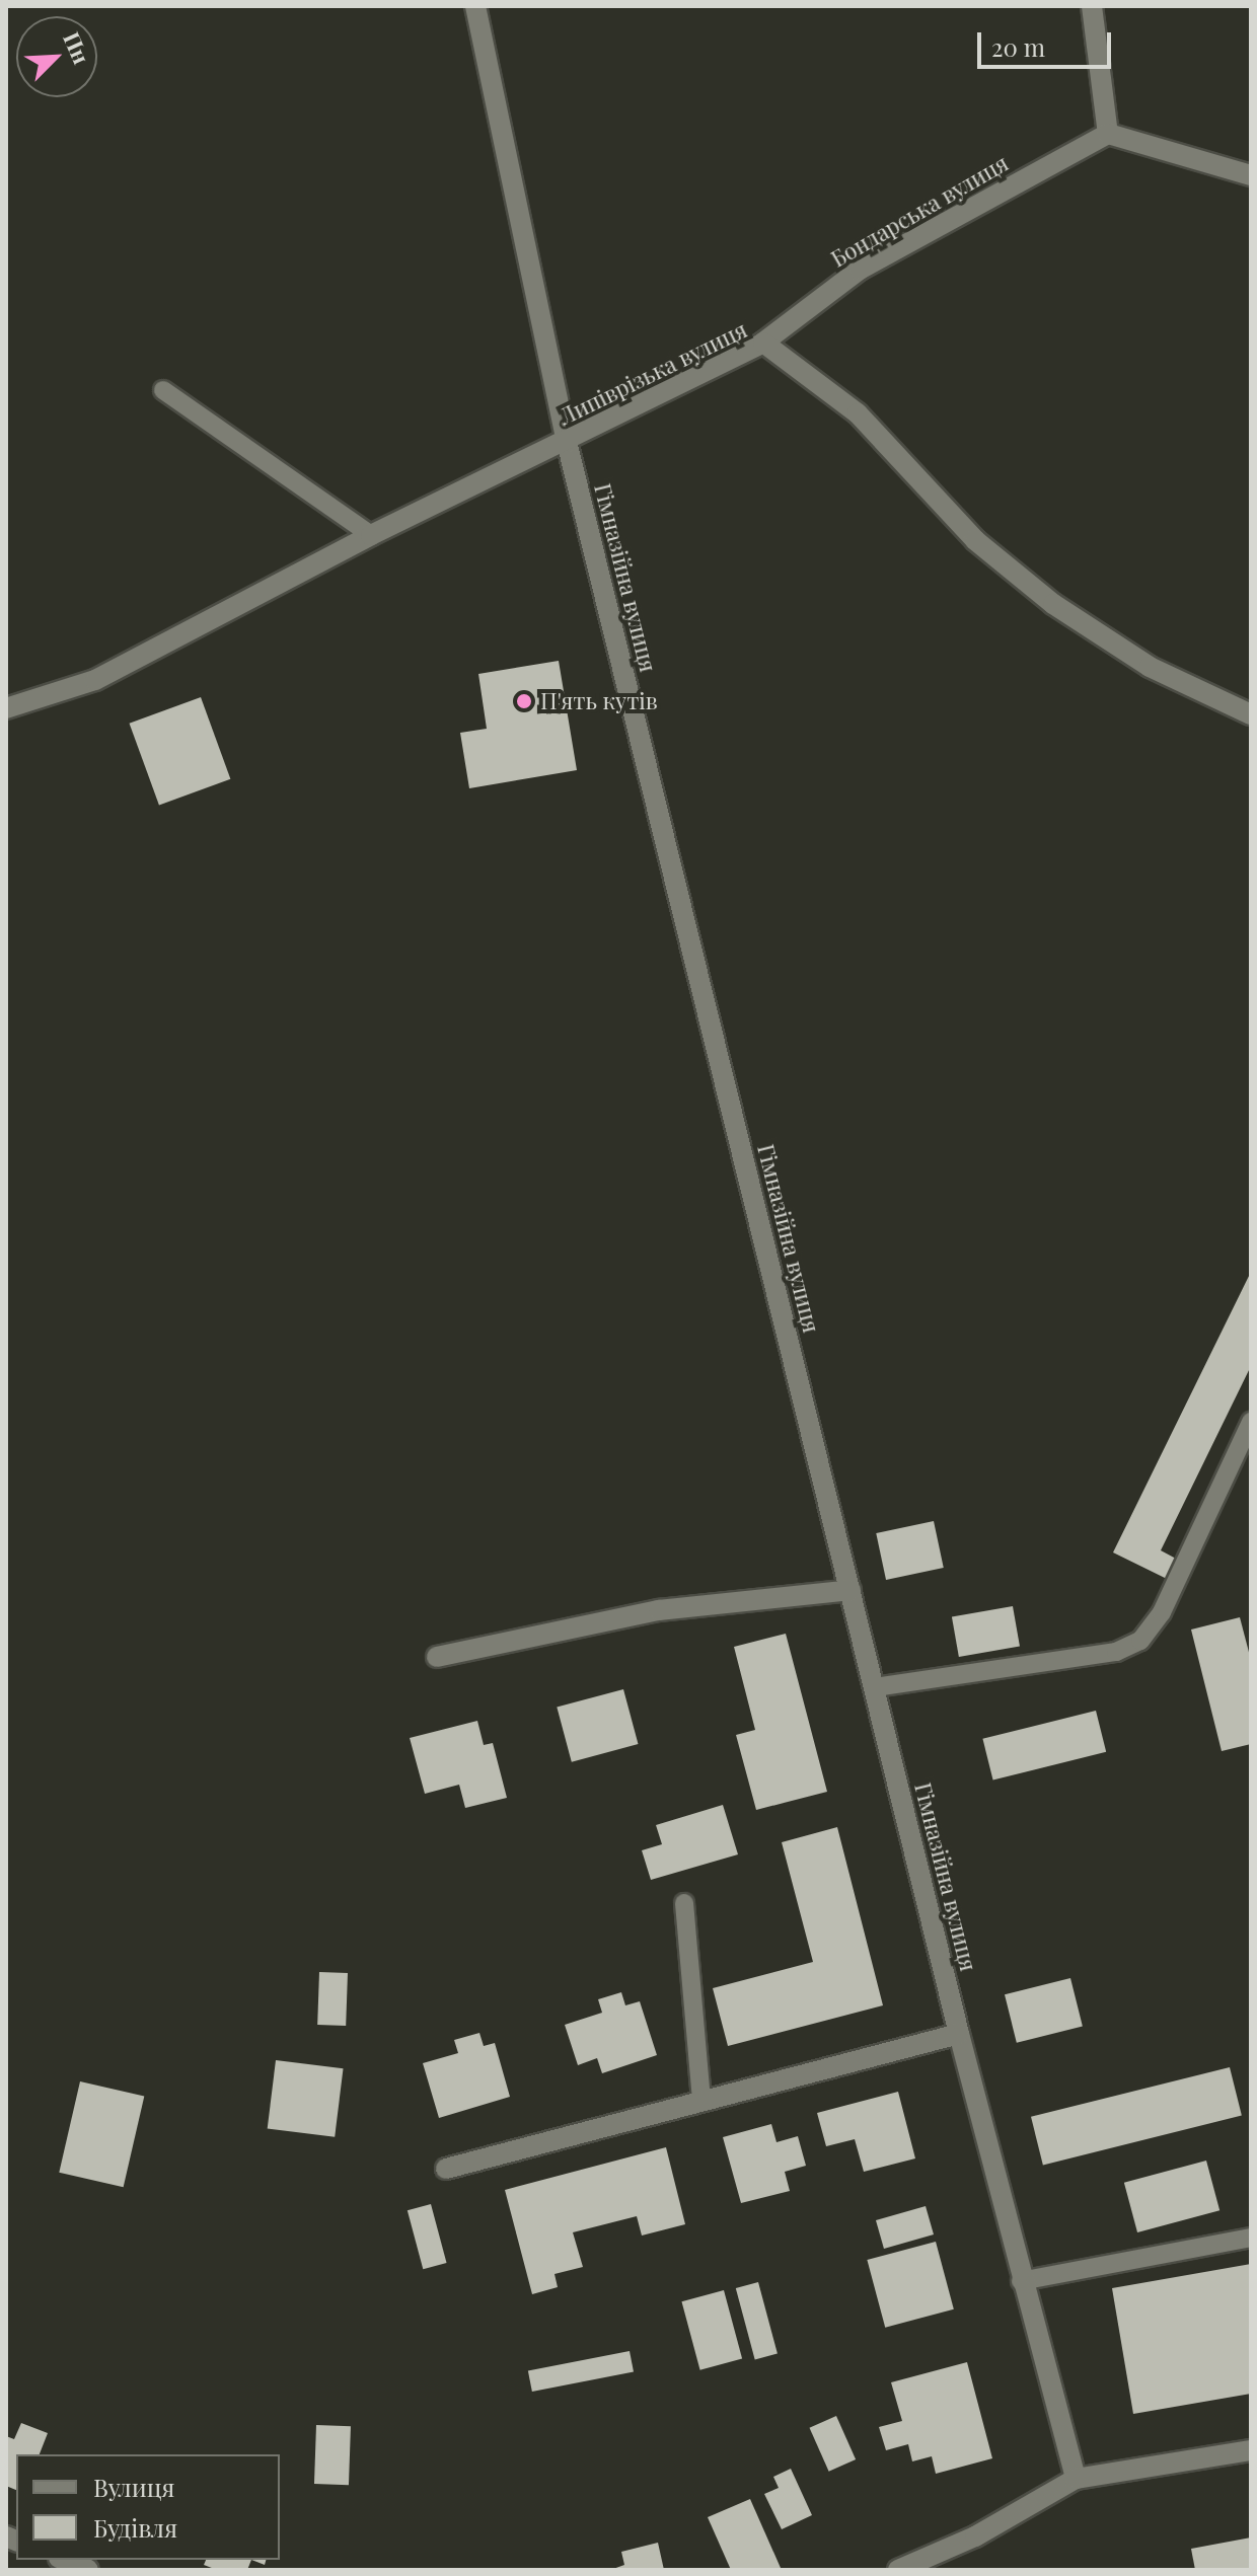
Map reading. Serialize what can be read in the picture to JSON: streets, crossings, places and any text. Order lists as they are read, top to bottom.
{
  "streets": {
    "street": ["Бондарська вулиця", "Липіврізька вулиця", "Гімназійна вулиця"]
  },
  "crossings": [
    ["Бондарська вулиця", "Липіврізька вулиця"],
    ["Липіврізька вулиця", "Гімназійна вулиця"]
  ],
  "places": ["П'ять кутів"],
  "legend": ["Вулиця", "Будівля"],
  "scale_bar": "20 m",
  "north": "top right"
}
